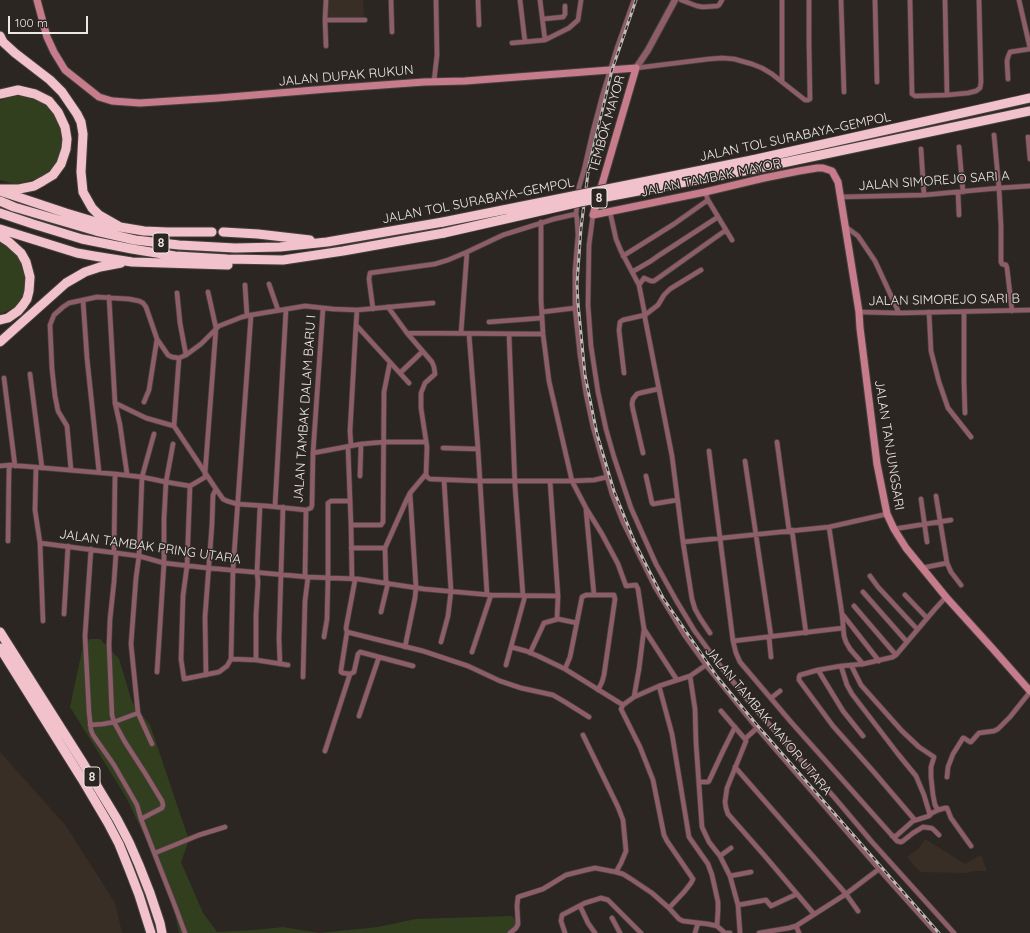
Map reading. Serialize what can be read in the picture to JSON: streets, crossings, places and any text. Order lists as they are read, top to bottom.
{
  "streets": {
    "highway": ["JALAN TOL SURABAYA–GEMPOL", "8"],
    "main road": [
      "JALAN DUPAK RUKUN",
      "TEMBOK MAYOR",
      "JALAN TAMBAK MAYOR",
      "JALAN TANJUNGSARI"
    ],
    "street": [
      "JALAN SIMOREJO SARI A",
      "JALAN SIMOREJO SARI B",
      "JALAN TAMBAK DALAM BARU I",
      "JALAN TAMBAK PRING UTARA",
      "JALAN TAMBAK MAYOR UTARA"
    ]
  },
  "crossings": [
    ["JALAN DUPAK RUKUN", "TEMBOK MAYOR"],
    ["JALAN DUPAK RUKUN", "JALAN TAMBAK MAYOR UTARA"],
    ["JALAN TAMBAK MAYOR", "JALAN TANJUNGSARI"],
    ["JALAN SIMOREJO SARI A", "JALAN TANJUNGSARI"],
    ["JALAN SIMOREJO SARI B", "JALAN TANJUNGSARI"]
  ],
  "scale_bar": "100 m"
}
